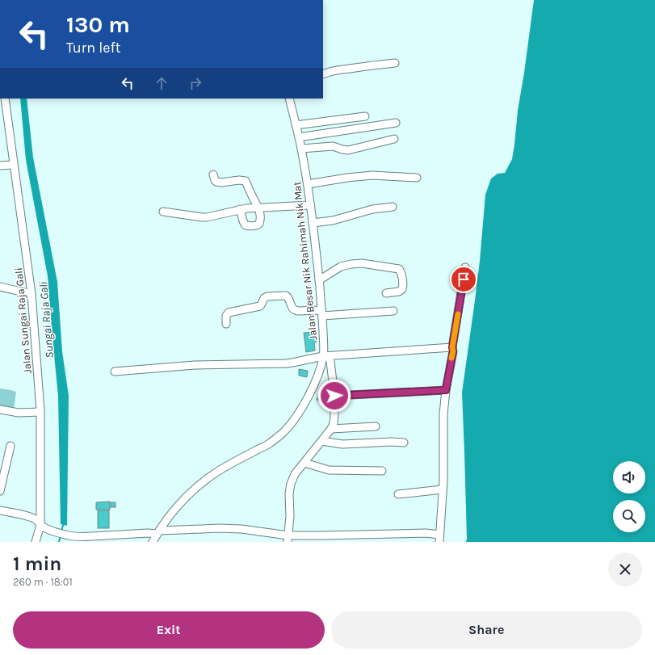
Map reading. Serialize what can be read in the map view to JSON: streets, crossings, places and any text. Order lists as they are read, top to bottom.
{
  "streets": {
    "street": ["Jalan Besar Nik Rahimah Nik Mat", "Jalan Sungai Raja Gali"]
  },
  "water": ["Sungai Raja Gali"],
  "page": {
    "turn": ["130 m", "Turn left"],
    "heading": ["1 min", "260 m · 18:01"],
    "buttons": ["Exit", "Share"]
  }
}
